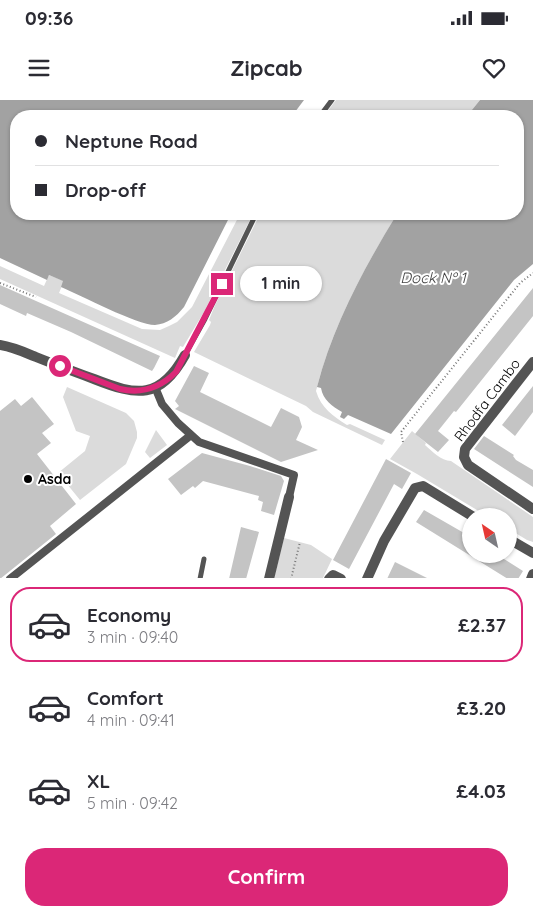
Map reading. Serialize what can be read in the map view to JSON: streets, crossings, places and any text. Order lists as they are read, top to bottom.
{
  "streets": {
    "street": ["Rhodfa Cambo"]
  },
  "water": ["Dock Nº 1"],
  "places": ["Asda"],
  "north": "top left",
  "page": {
    "status": "09:36",
    "header": "Zipcab",
    "banner": ["Neptune Road", "Drop-off"],
    "bubble": "1 min",
    "list": [
      {
        "name": "Economy",
        "note": "3 min · 09:40",
        "value": "£2.37"
      },
      {
        "name": "Comfort",
        "note": "4 min · 09:41",
        "value": "£3.20"
      },
      {
        "name": "XL",
        "note": "5 min · 09:42",
        "value": "£4.03"
      }
    ],
    "buttons": "Confirm"
  }
}
